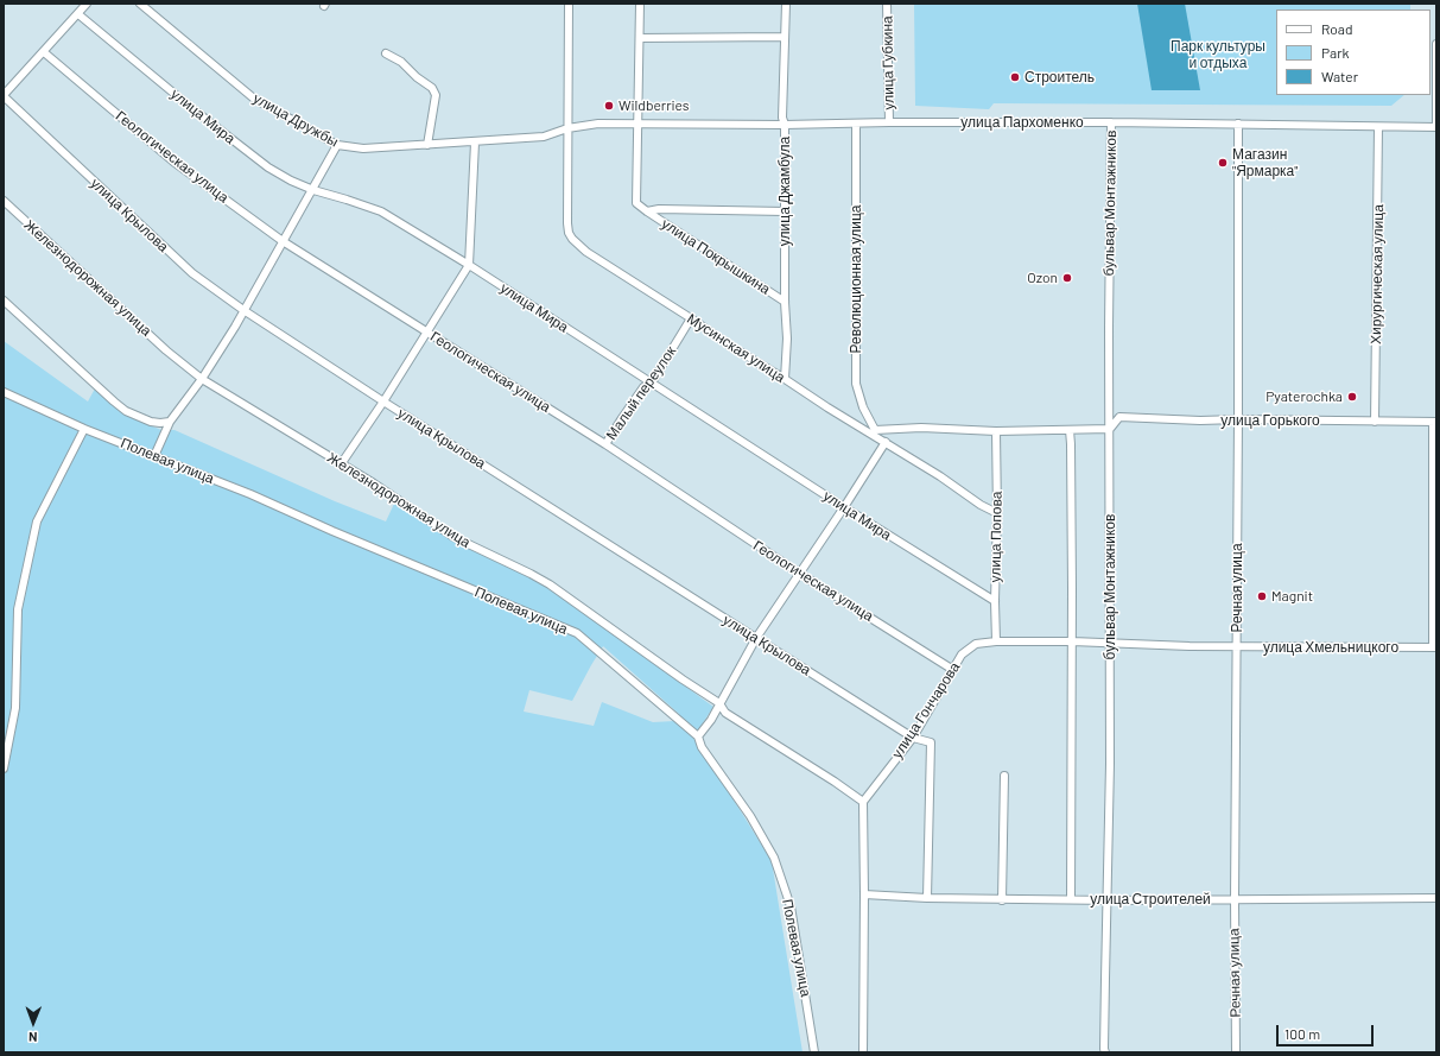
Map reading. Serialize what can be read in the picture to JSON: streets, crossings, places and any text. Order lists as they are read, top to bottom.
{
  "streets": {
    "street": [
      "улица Губкина",
      "улица Мира",
      "улица Дружбы",
      "улица Пархоменко",
      "Геологическая улица",
      "улица Джамбула",
      "бульвар Монтажников",
      "улица Крылова",
      "улица Покрышкина",
      "Хирургическая улица",
      "Железнодорожная улица",
      "Революционная улица",
      "Мусинская улица",
      "Малый переулок",
      "улица Горького",
      "Полевая улица",
      "улица Попова",
      "Речная улица",
      "улица Хмельницкого",
      "улица Гончарова",
      "улица Строителей"
    ]
  },
  "crossings": [
    ["улица Губкина", "улица Пархоменко"],
    ["улица Мира", "Малый переулок"],
    ["улица Мира", "улица Попова"],
    ["улица Дружбы", "улица Пархоменко"],
    ["улица Дружбы", "улица Покрышкина"],
    ["улица Дружбы", "Мусинская улица"],
    ["улица Пархоменко", "улица Джамбула"],
    ["улица Пархоменко", "бульвар Монтажников"],
    ["улица Пархоменко", "улица Покрышкина"],
    ["улица Пархоменко", "Хирургическая улица"],
    ["улица Пархоменко", "Революционная улица"],
    ["улица Пархоменко", "Речная улица"],
    ["Геологическая улица", "Малый переулок"],
    ["Геологическая улица", "улица Гончарова"],
    ["улица Джамбула", "улица Покрышкина"],
    ["улица Джамбула", "Мусинская улица"],
    ["бульвар Монтажников", "улица Горького"],
    ["бульвар Монтажников", "улица Хмельницкого"],
    ["бульвар Монтажников", "улица Гончарова"],
    ["бульвар Монтажников", "улица Строителей"],
    ["улица Крылова", "улица Гончарова"],
    ["улица Крылова", "улица Строителей"],
    ["Хирургическая улица", "улица Горького"],
    ["Железнодорожная улица", "улица Гончарова"],
    ["Революционная улица", "Мусинская улица"],
    ["Мусинская улица", "Малый переулок"],
    ["Мусинская улица", "улица Попова"],
    ["улица Горького", "Речная улица"],
    ["улица Попова", "улица Гончарова"],
    ["Речная улица", "улица Хмельницкого"],
    ["Речная улица", "улица Строителей"],
    ["улица Хмельницкого", "улица Гончарова"]
  ],
  "parks": ["Парк культуры и отдыха"],
  "places": [
    "Строитель",
    "Wildberries",
    "Магазин \"Ярмарка\"",
    "Ozon",
    "Pyaterochka",
    "Magnit"
  ],
  "legend": ["Road", "Park", "Water"],
  "scale_bar": "100 m",
  "north": "bottom"
}
